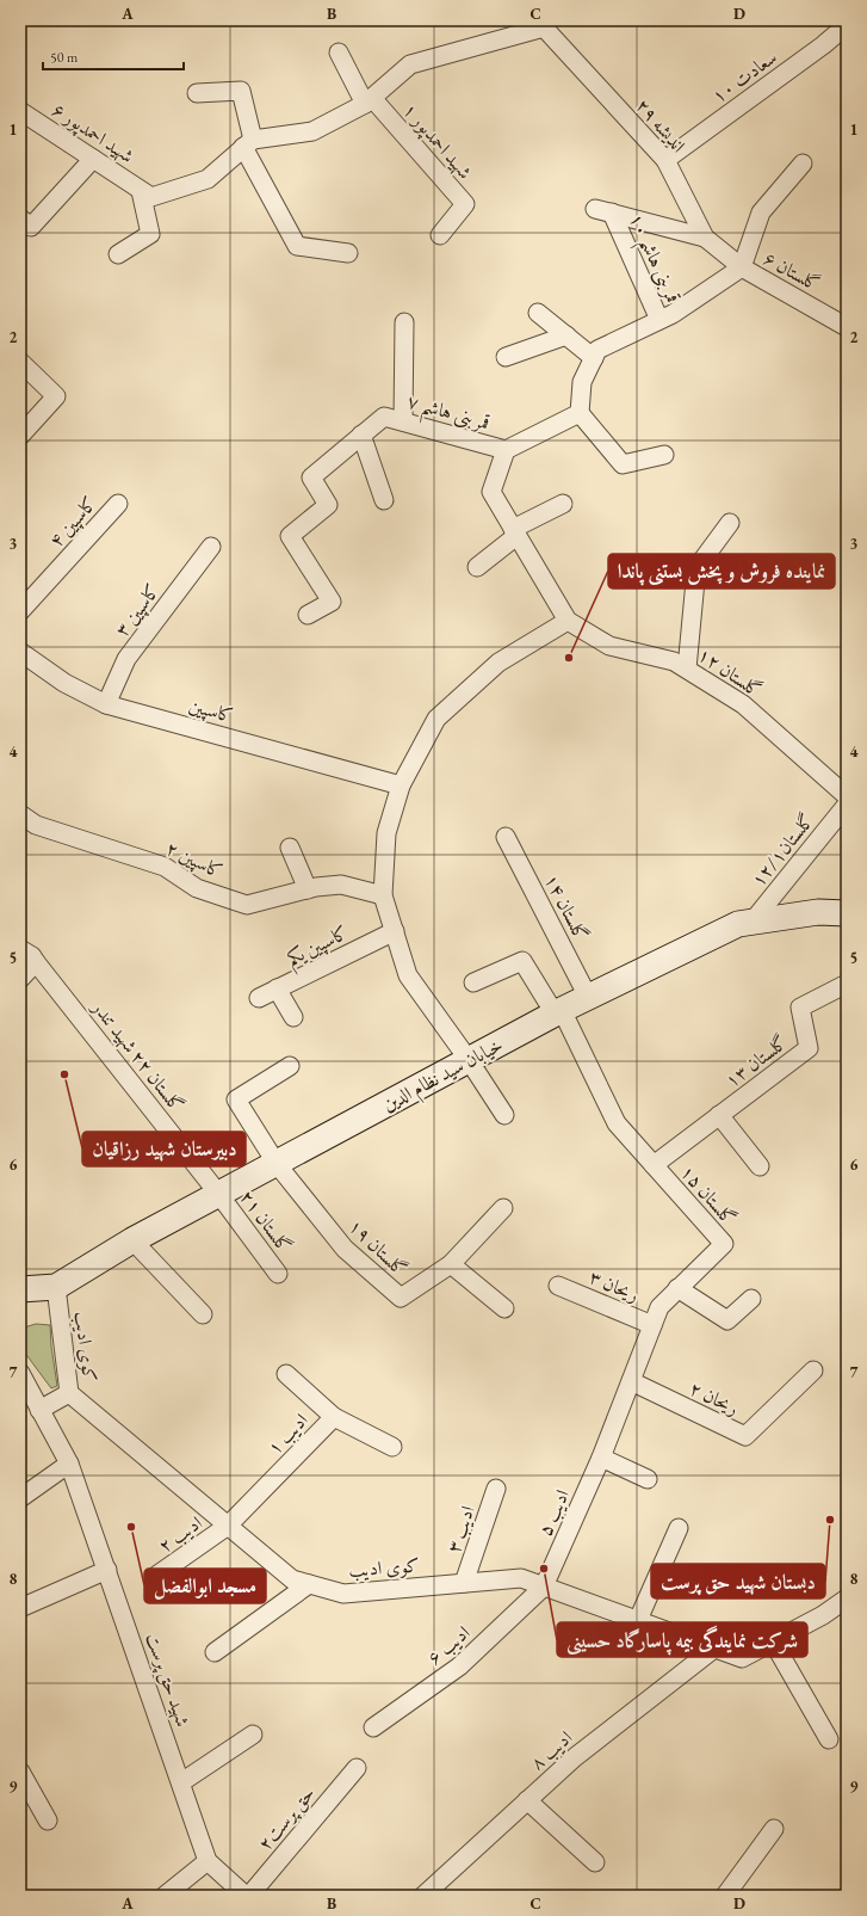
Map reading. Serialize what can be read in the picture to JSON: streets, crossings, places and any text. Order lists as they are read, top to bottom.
{
  "streets": {
    "main road": ["خیابان سید نظام الدین"],
    "street": [
      "سعادت ۱۰",
      "اندیشه ۲۹",
      "شهید احمدپور ۶",
      "شهید احمدپور ۱",
      "قمربنی هاشم ۱۰",
      "گلستان ۶",
      "قمربنی هاشم ۷",
      "کاسپین ۴",
      "کاسپین ۳",
      "گلستان ۱۲",
      "کاسپین",
      "گلستان۱۲/۱",
      "کاسپین ۲",
      "گلستان ۱۴",
      "کاسپین یکم",
      "گلستان ۲۲ شهید تندر",
      "گلستان ۱۳",
      "گلستان ۱۵",
      "گلستان ۲۱",
      "گلستان ۱۹",
      "ریحان ۳",
      "کوی ادیب",
      "ریحان ۲",
      "ادیب ۱",
      "ادیب ۵",
      "ادیب ۳",
      "ادیب ۲",
      "ادیب ۶",
      "شهید حق پرست",
      "ادیب ۸",
      "حق پرست۲"
    ]
  },
  "crossings": [
    ["سعادت ۱۰", "اندیشه ۲۹"],
    ["اندیشه ۲۹", "قمربنی هاشم ۱۰"],
    ["اندیشه ۲۹", "گلستان ۶"],
    ["کاسپین ۳", "کاسپین"],
    ["گلستان۱۲/۱", "خیابان سید نظام الدین"],
    ["گلستان ۱۴", "خیابان سید نظام الدین"],
    ["گلستان ۲۲ شهید تندر", "خیابان سید نظام الدین"],
    ["گلستان ۲۲ شهید تندر", "گلستان ۲۱"],
    ["گلستان ۱۳", "گلستان ۱۵"],
    ["خیابان سید نظام الدین", "گلستان ۱۵"],
    ["خیابان سید نظام الدین", "گلستان ۲۱"],
    ["خیابان سید نظام الدین", "گلستان ۱۹"],
    ["خیابان سید نظام الدین", "کوی ادیب"],
    ["گلستان ۱۵", "ریحان ۳"],
    ["گلستان ۱۵", "ریحان ۲"],
    ["گلستان ۱۵", "ادیب ۵"],
    ["کوی ادیب", "ادیب ۱"],
    ["کوی ادیب", "ادیب ۵"],
    ["کوی ادیب", "ادیب ۳"],
    ["کوی ادیب", "ادیب ۲"],
    ["کوی ادیب", "ادیب ۶"],
    ["کوی ادیب", "ادیب ۸"],
    ["ادیب ۱", "ادیب ۲"],
    ["ادیب ۵", "ادیب ۶"]
  ],
  "places": [
    "نماینده فروش و پخش بستنی پاندا",
    "دبیرستان شهید رزاقیان",
    "دبستان شهید حق پرست",
    "مسجد ابوالفضل",
    "شرکت نمایندگی بیمه پاسارگاد حسینی"
  ],
  "scale_bar": "50 m",
  "grid": {
    "columns": [
      "A",
      "B",
      "C",
      "D"
    ],
    "rows": [
      "1",
      "2",
      "3",
      "4",
      "5",
      "6",
      "7",
      "8",
      "9"
    ]
  }
}
